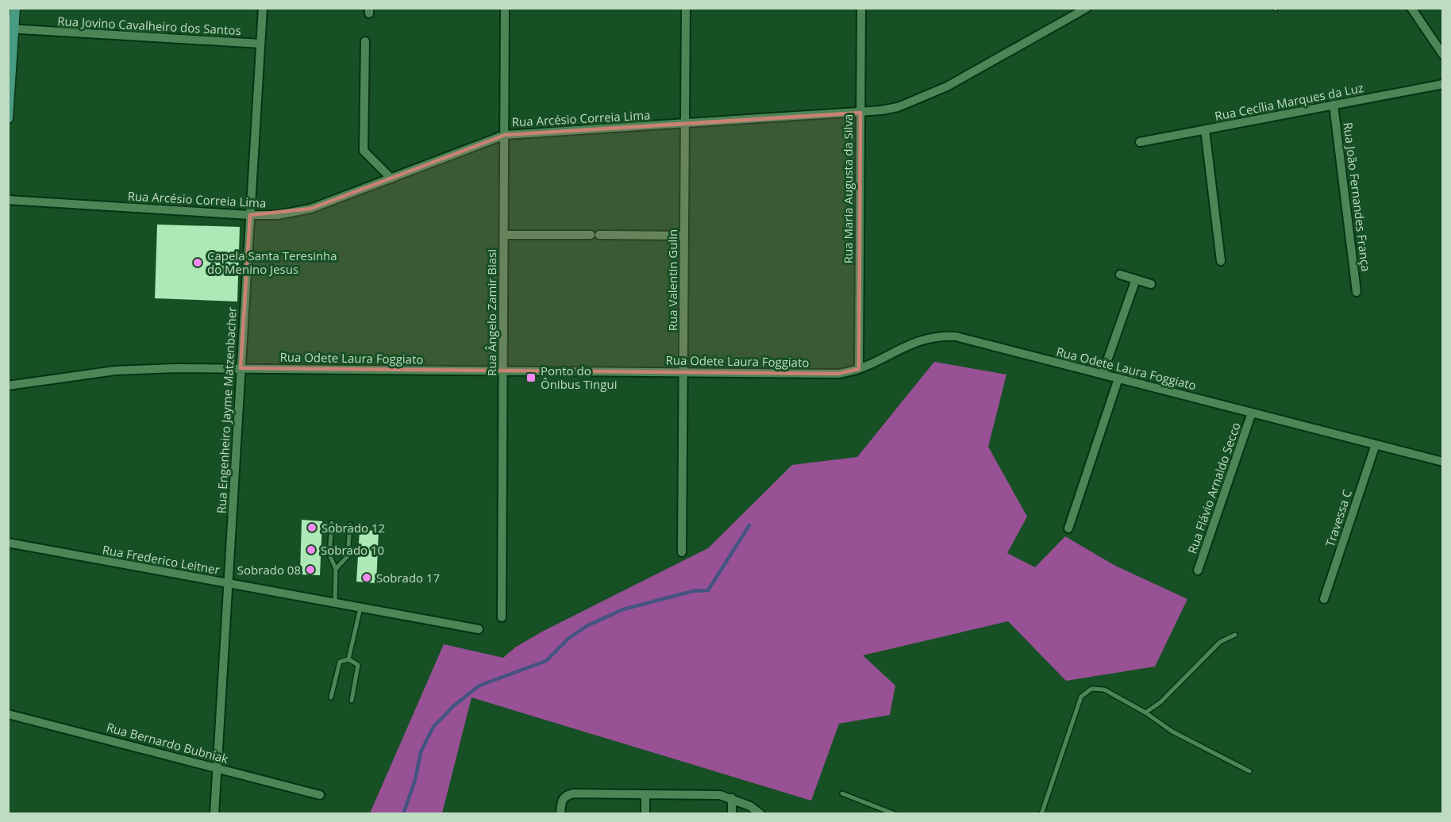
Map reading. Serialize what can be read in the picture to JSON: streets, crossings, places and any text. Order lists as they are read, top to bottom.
{
  "streets": {
    "street": [
      "Rua Jovino Cavalheiro dos Santos",
      "Rua Cecília Marques da Luz",
      "Rua Arcésio Correia Lima",
      "Rua Maria Augusta da Silva",
      "Rua João Fernandes França",
      "Rua Valentin Gulin",
      "Rua Ângelo Zamir Biasi",
      "Rua Odete Laura Foggiato",
      "Rua Engenheiro Jayme Matzenbacher",
      "Rua Flávio Arnaldo Secco",
      "Travessa C",
      "Rua Frederico Leitner",
      "Rua Bernardo Bubniak"
    ]
  },
  "crossings": [
    ["Rua Jovino Cavalheiro dos Santos", "Rua Engenheiro Jayme Matzenbacher"],
    ["Rua Cecília Marques da Luz", "Rua João Fernandes França"],
    ["Rua Arcésio Correia Lima", "Rua Maria Augusta da Silva"],
    ["Rua Arcésio Correia Lima", "Rua Valentin Gulin"],
    ["Rua Arcésio Correia Lima", "Rua Ângelo Zamir Biasi"],
    ["Rua Arcésio Correia Lima", "Rua Engenheiro Jayme Matzenbacher"],
    ["Rua Maria Augusta da Silva", "Rua Odete Laura Foggiato"],
    ["Rua Valentin Gulin", "Rua Odete Laura Foggiato"],
    ["Rua Ângelo Zamir Biasi", "Rua Odete Laura Foggiato"],
    ["Rua Odete Laura Foggiato", "Rua Engenheiro Jayme Matzenbacher"],
    ["Rua Odete Laura Foggiato", "Rua Flávio Arnaldo Secco"],
    ["Rua Odete Laura Foggiato", "Travessa C"],
    ["Rua Engenheiro Jayme Matzenbacher", "Rua Frederico Leitner"],
    ["Rua Engenheiro Jayme Matzenbacher", "Rua Bernardo Bubniak"]
  ],
  "places": {
    "other": [
      "Capela Santa Teresinha do Menino Jesus",
      "Sobrado 12",
      "Sobrado 10",
      "Sobrado 08",
      "Sobrado 17"
    ],
    "transit": ["Ponto do Ônibus Tingui"]
  }
}
